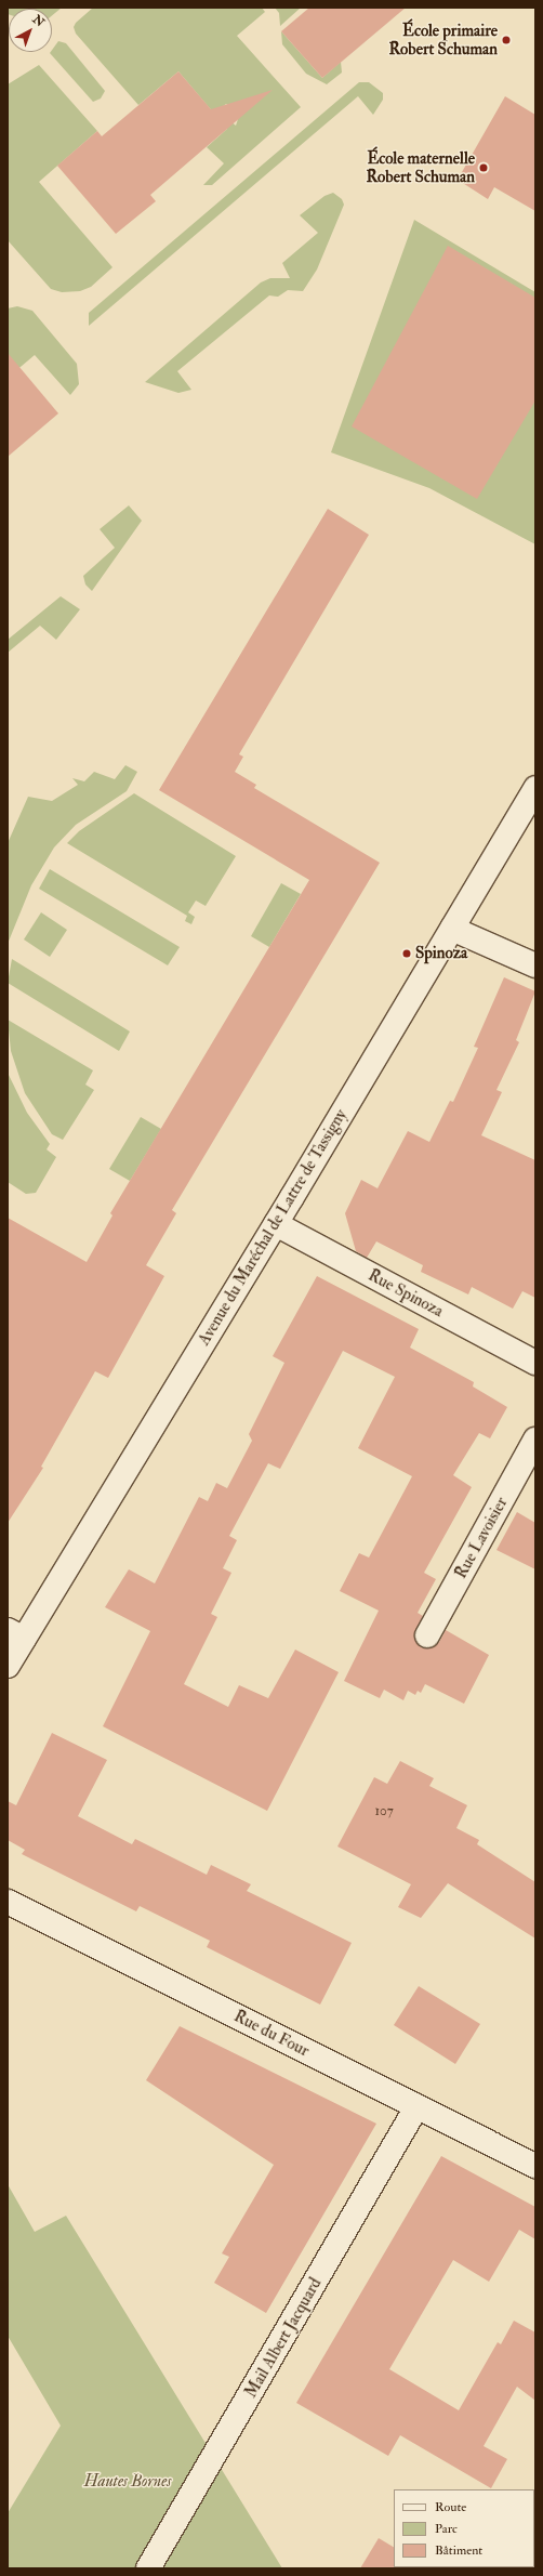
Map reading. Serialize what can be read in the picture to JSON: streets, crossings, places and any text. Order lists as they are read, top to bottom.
{
  "streets": {
    "street": [
      "Avenue du Maréchal de Lattre de Tassigny",
      "Rue Spinoza",
      "Rue Lavoisier",
      "Rue du Four",
      "Mail Albert Jacquard"
    ]
  },
  "crossings": [
    ["Avenue du Maréchal de Lattre de Tassigny", "Rue Spinoza"],
    ["Rue du Four", "Mail Albert Jacquard"]
  ],
  "parks": ["Hautes Bornes"],
  "places": ["École primaire Robert Schuman", "École maternelle Robert Schuman", "Spinoza"],
  "house_numbers": ["107"],
  "legend": ["Route", "Parc", "Bâtiment"],
  "north": "top right"
}
